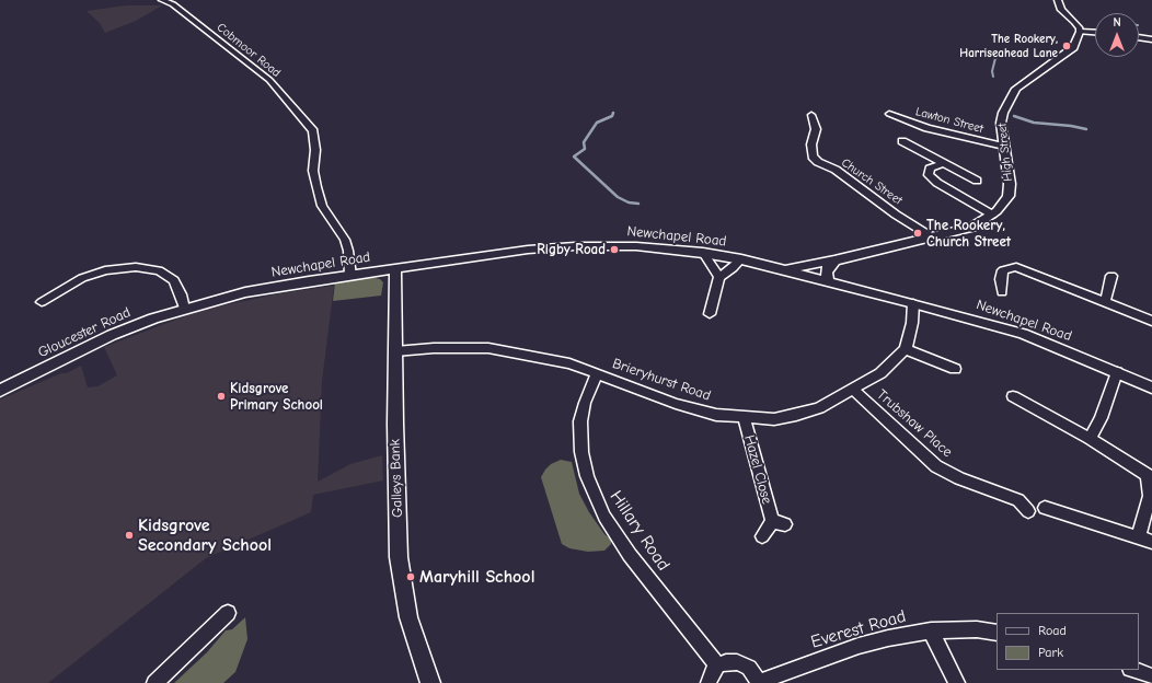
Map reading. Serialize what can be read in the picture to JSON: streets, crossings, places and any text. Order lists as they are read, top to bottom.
{
  "streets": {
    "street": [
      "Cobmoor Road",
      "Lawton Street",
      "High Street",
      "Church Street",
      "Newchapel Road",
      "Gloucester Road",
      "Brieryhurst Road",
      "Trubshaw Place",
      "Hazel Close",
      "Galleys Bank",
      "Hillary Road",
      "Everest Road"
    ]
  },
  "crossings": [
    ["Cobmoor Road", "Newchapel Road"],
    ["Lawton Street", "High Street"],
    ["High Street", "Church Street"],
    ["High Street", "Newchapel Road"],
    ["Newchapel Road", "Gloucester Road"],
    ["Newchapel Road", "Galleys Bank"],
    ["Brieryhurst Road", "Trubshaw Place"],
    ["Brieryhurst Road", "Hazel Close"],
    ["Brieryhurst Road", "Galleys Bank"],
    ["Brieryhurst Road", "Hillary Road"]
  ],
  "places": [
    "The Rookery, Harriseahead Lane",
    "The Rookery, Church Street",
    "Rigby Road",
    "Kidsgrove Primary School",
    "Kidsgrove Secondary School",
    "Maryhill School"
  ],
  "legend": ["Road", "Park"],
  "north": "top"
}
